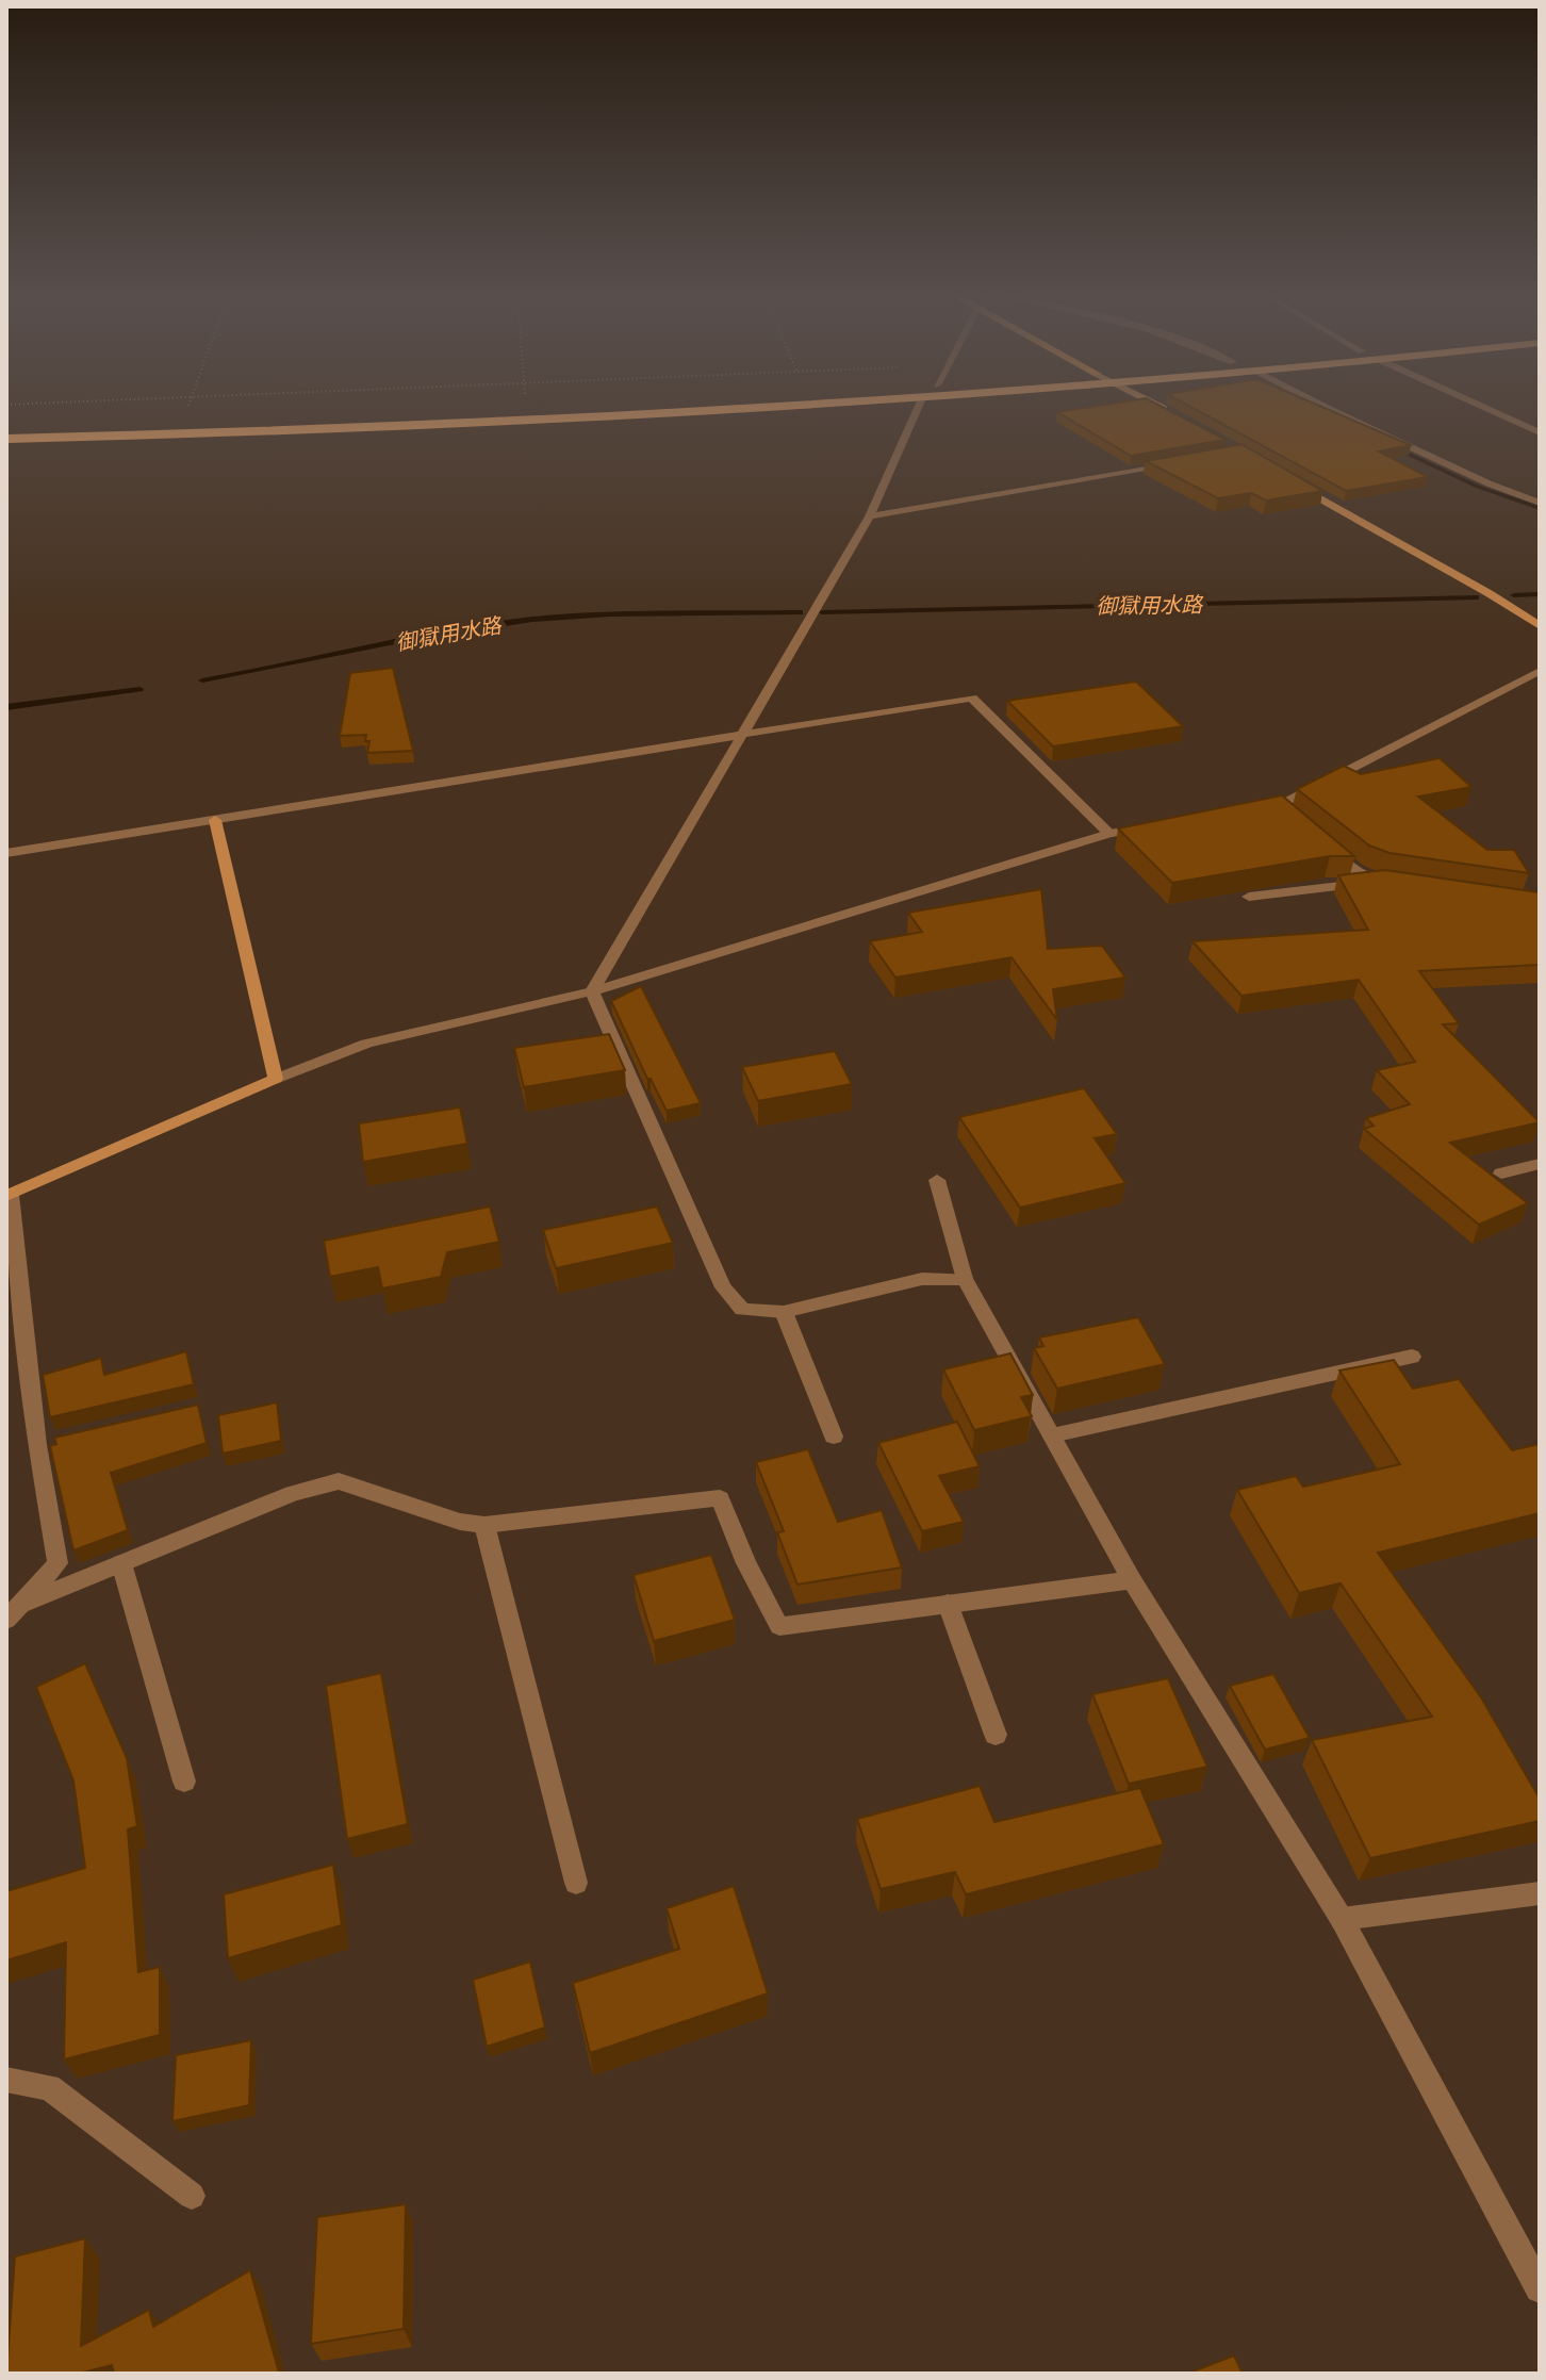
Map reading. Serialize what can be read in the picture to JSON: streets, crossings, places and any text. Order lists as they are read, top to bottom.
{
  "water": ["御獄用水路"]
}
